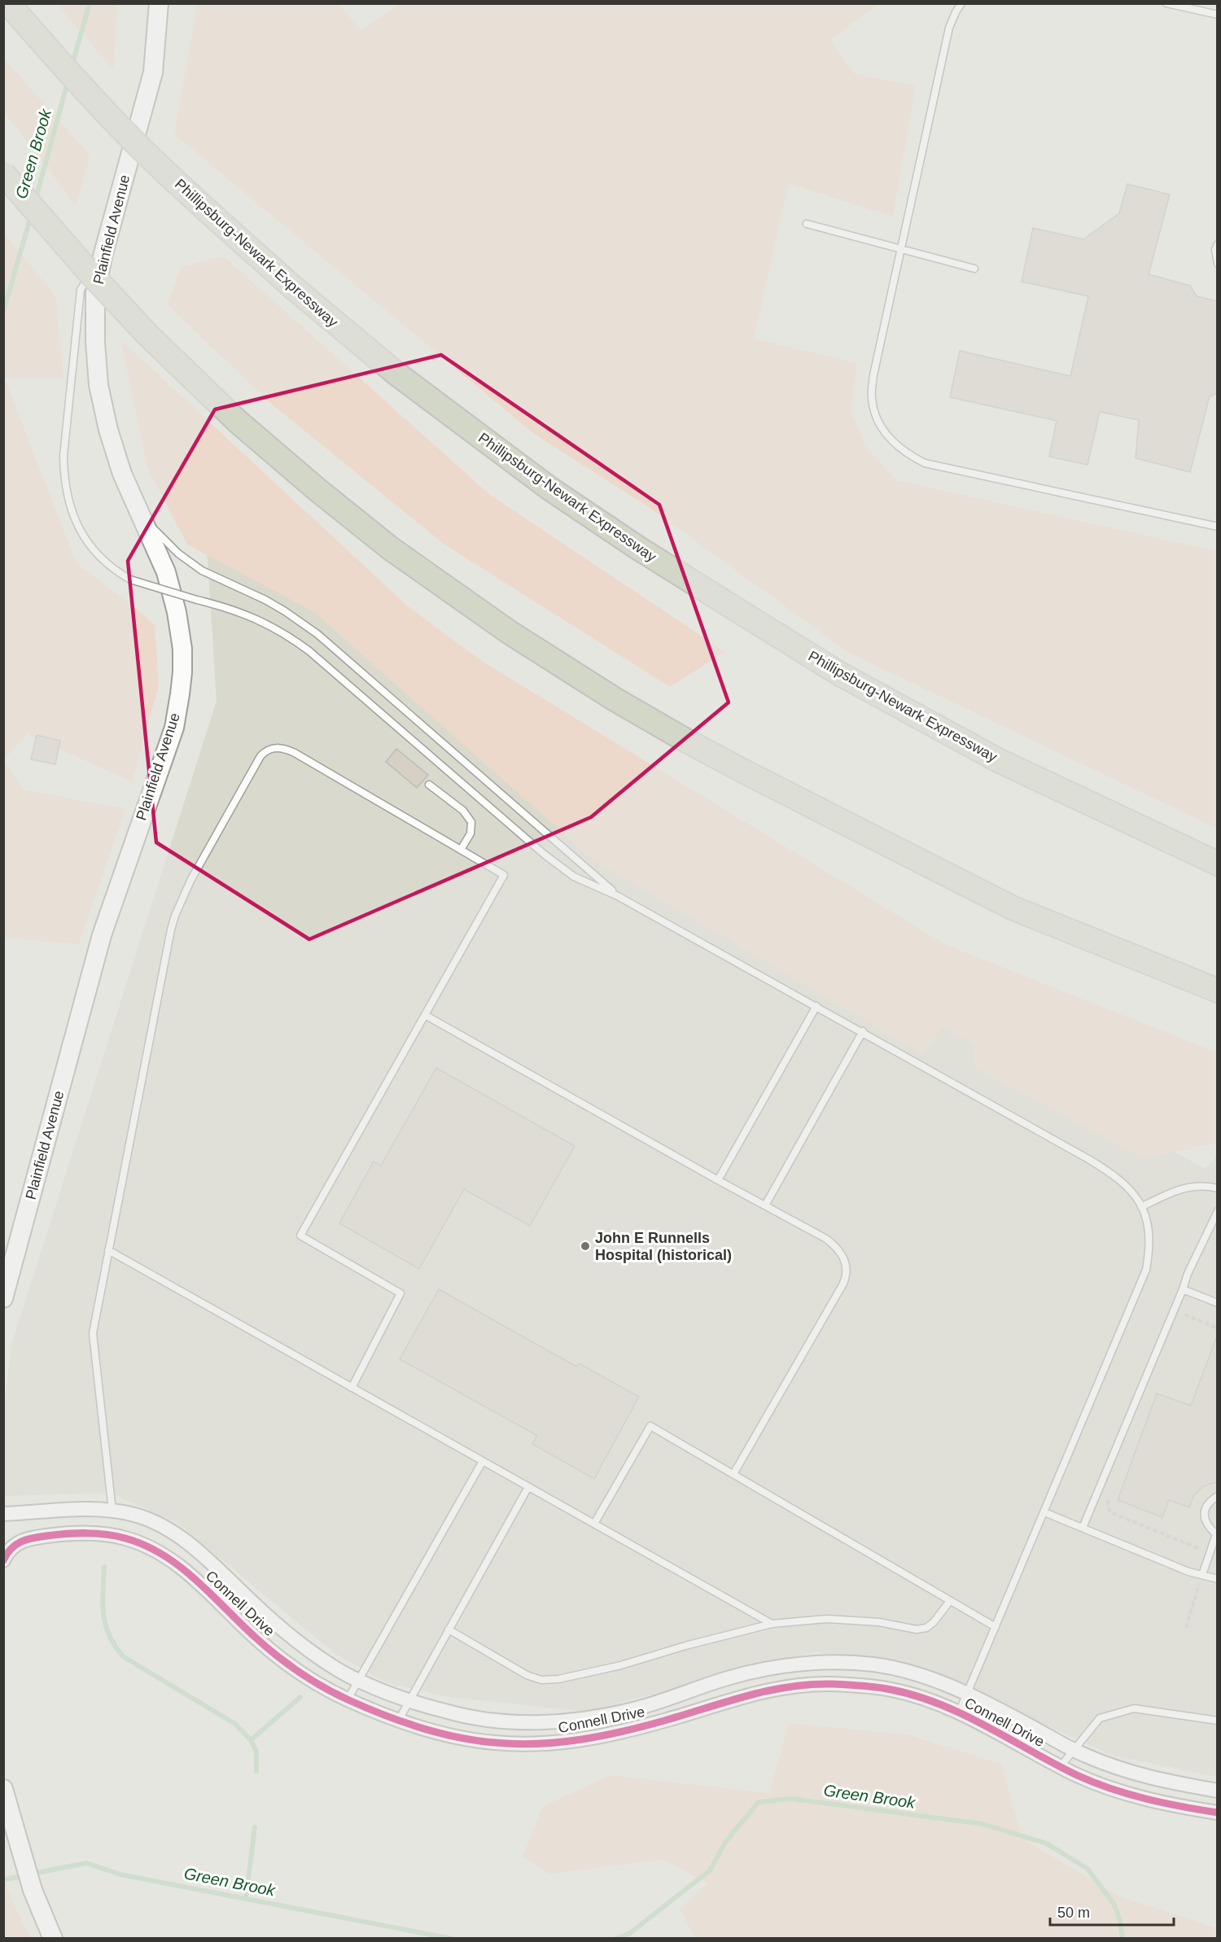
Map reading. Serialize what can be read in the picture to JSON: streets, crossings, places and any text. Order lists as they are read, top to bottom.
{
  "streets": {
    "highway": ["Phillipsburg-Newark Expressway"],
    "main road": ["Plainfield Avenue"],
    "street": ["Connell Drive"]
  },
  "water": ["Green Brook"],
  "places": ["John E Runnells Hospital (historical)"],
  "scale_bar": "50 m"
}
